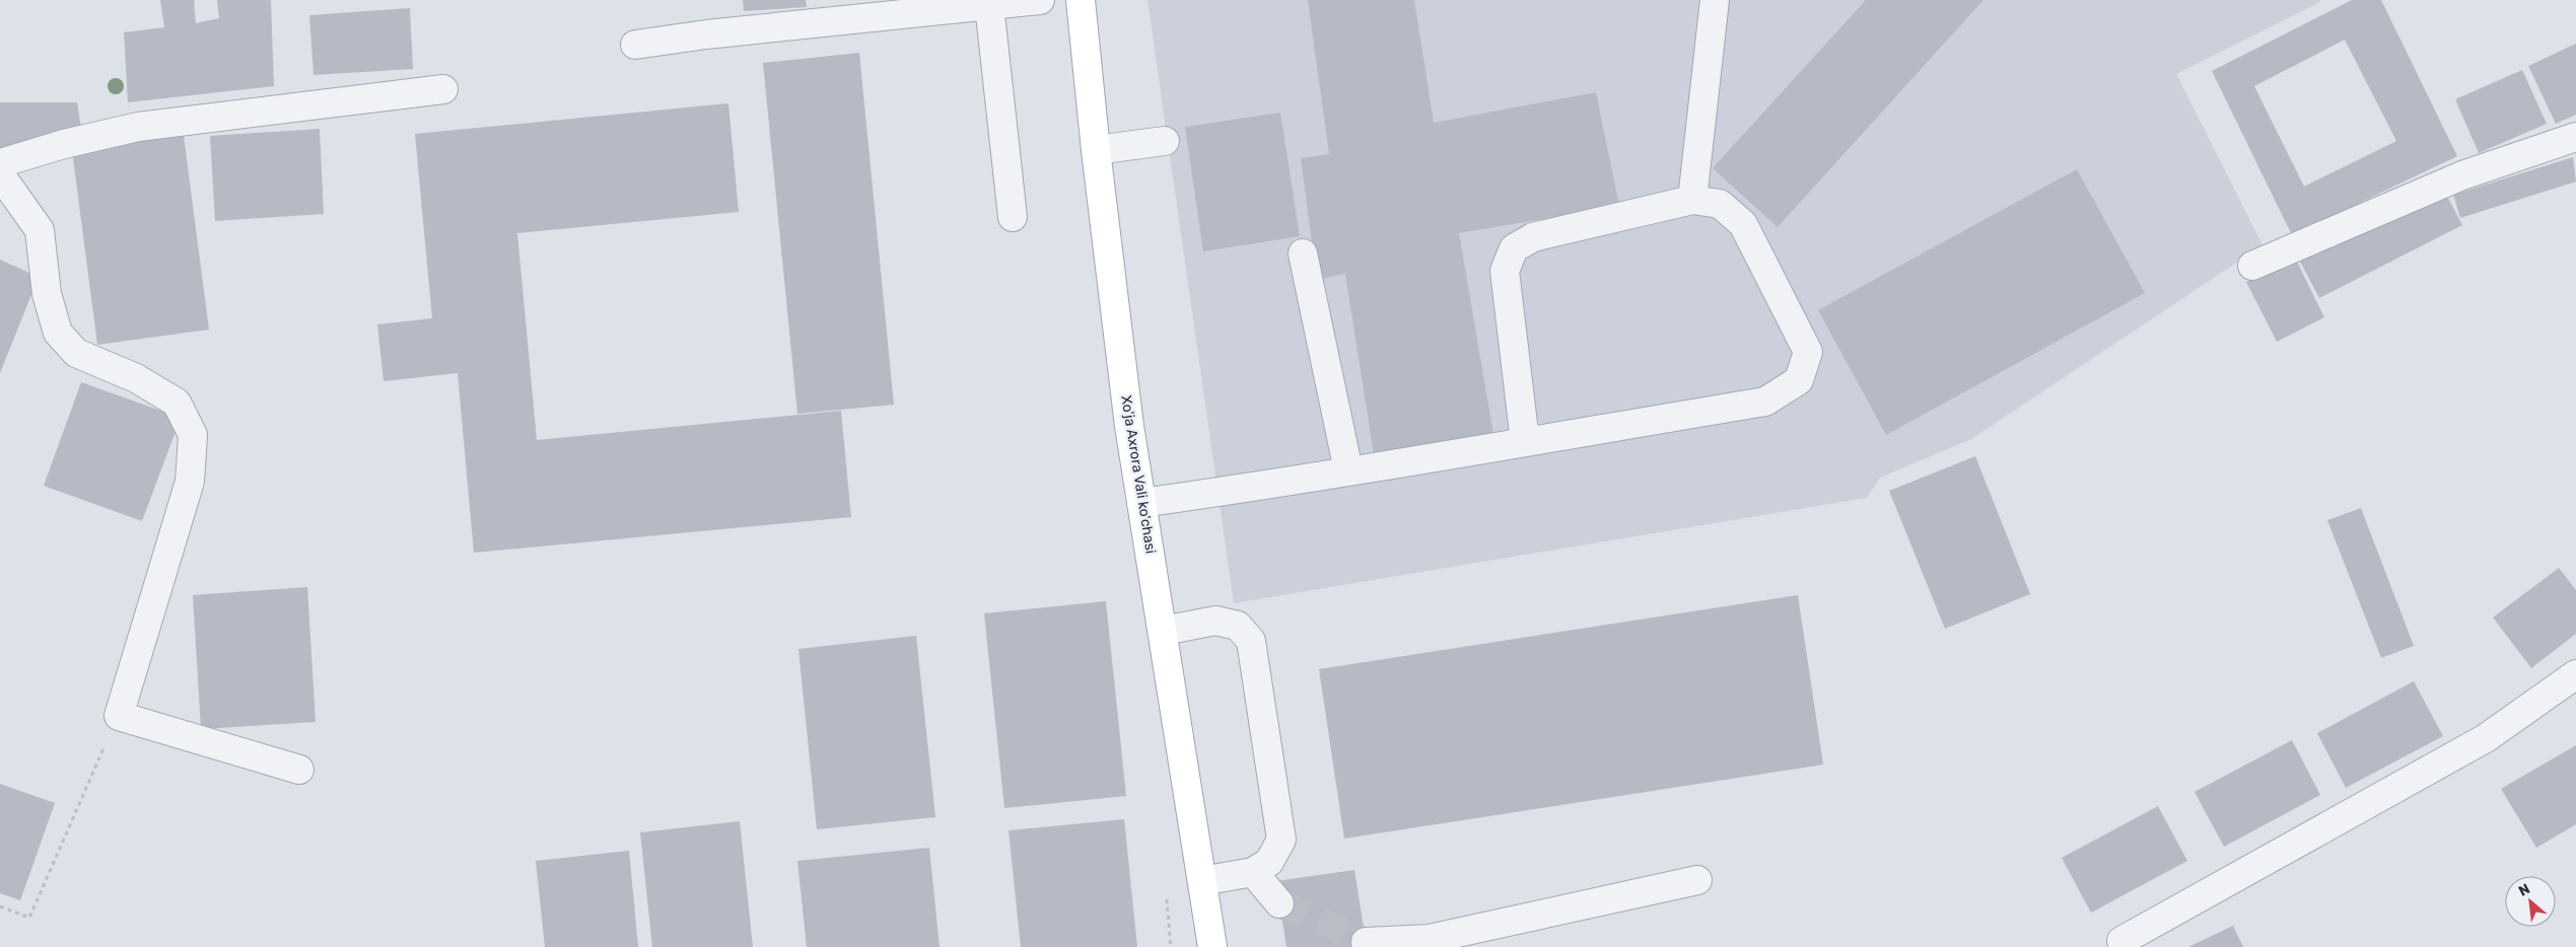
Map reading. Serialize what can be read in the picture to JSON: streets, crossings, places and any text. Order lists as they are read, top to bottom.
{
  "streets": {
    "main road": ["Xo'ja Axrora Vali ko'chasi"]
  },
  "north": "top left"
}
